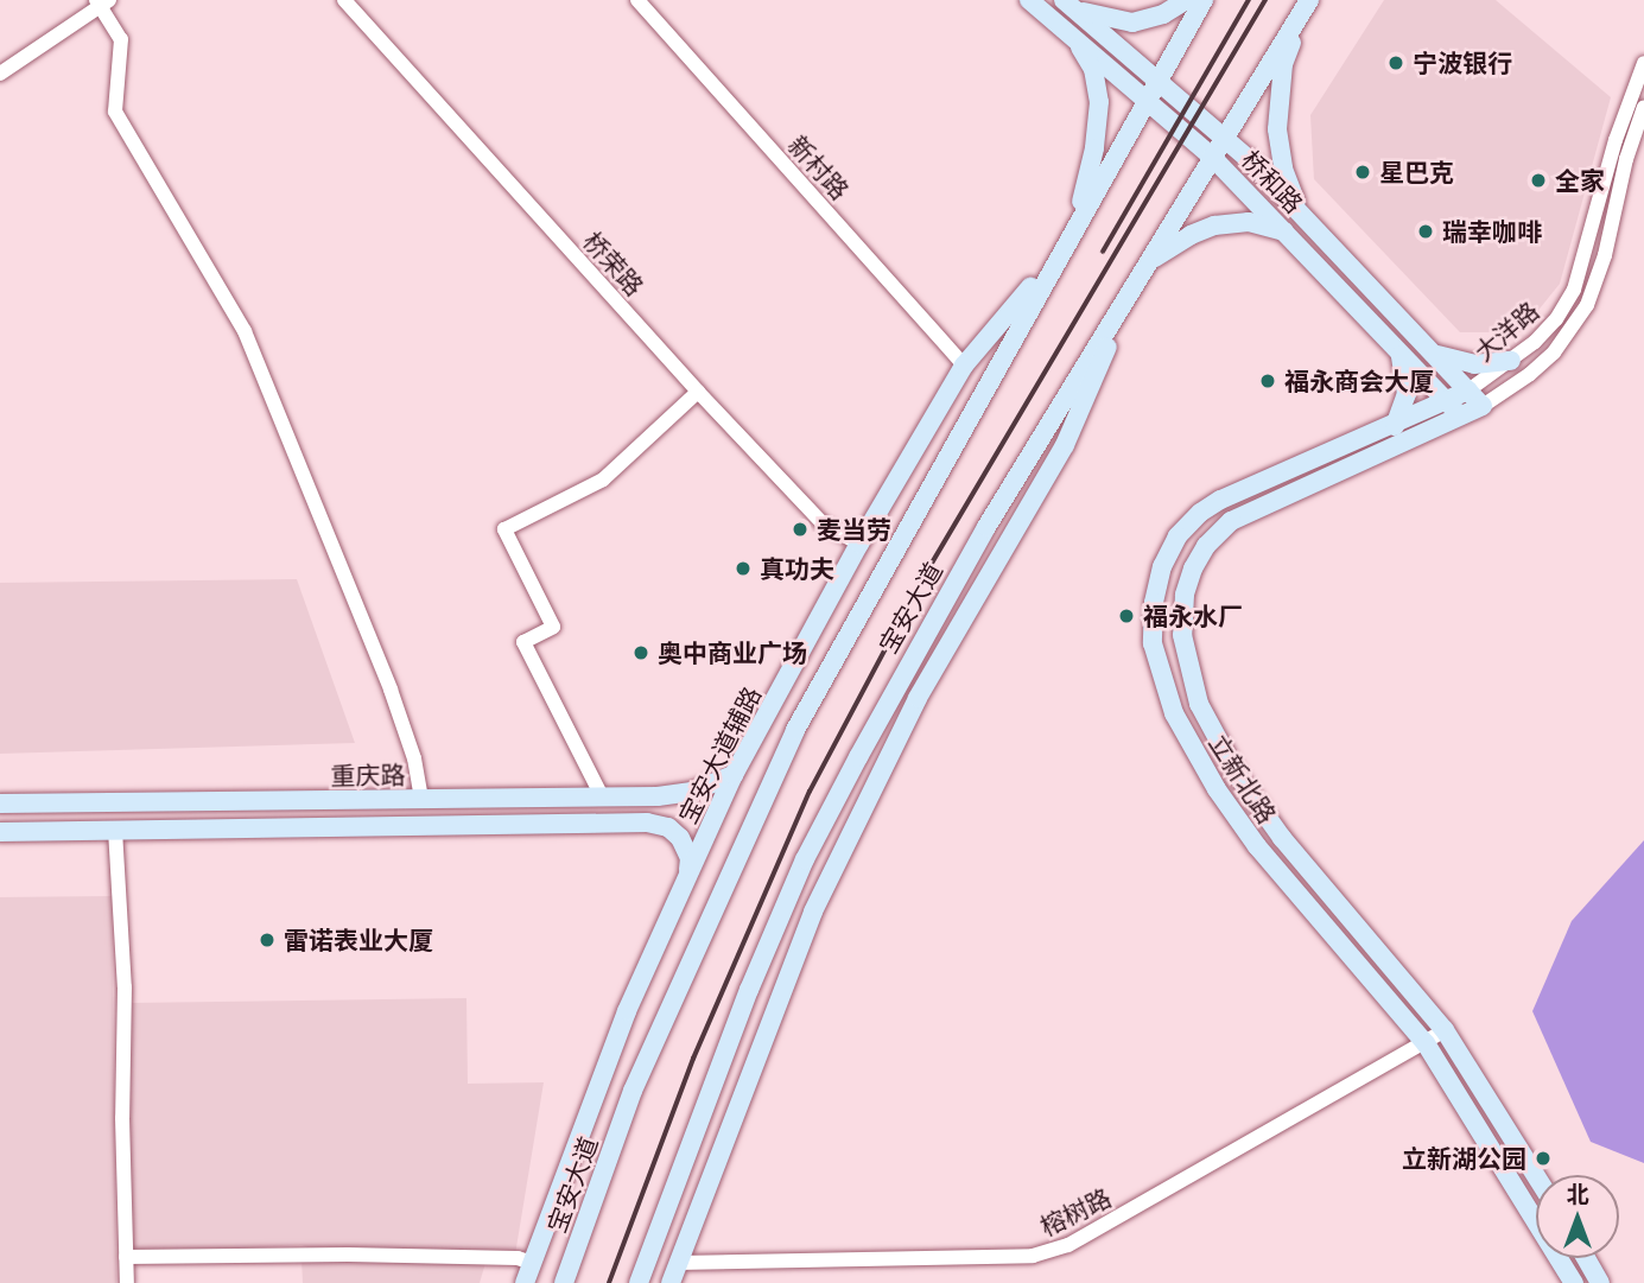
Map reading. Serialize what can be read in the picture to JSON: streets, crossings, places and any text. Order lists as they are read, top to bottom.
{
  "streets": {
    "main road": [
      "桥和路",
      "宝安大道",
      "宝安大道辅路",
      "重庆路",
      "立新北路"
    ],
    "street": [
      "新村路",
      "桥荣路",
      "大洋路",
      "榕树路"
    ]
  },
  "crossings": [
    ["新村路", "宝安大道辅路"],
    ["桥和路", "大洋路"],
    ["桥和路", "宝安大道"],
    ["桥和路", "立新北路"],
    ["桥荣路", "宝安大道辅路"],
    ["大洋路", "立新北路"],
    ["宝安大道", "宝安大道辅路"],
    ["宝安大道辅路", "重庆路"],
    ["立新北路", "榕树路"]
  ],
  "places": [
    "宁波银行",
    "星巴克",
    "全家",
    "瑞幸咖啡",
    "福永商会大厦",
    "麦当劳",
    "真功夫",
    "福永水厂",
    "奥中商业广场",
    "雷诺表业大厦",
    "立新湖公园"
  ],
  "north": "top"
}
